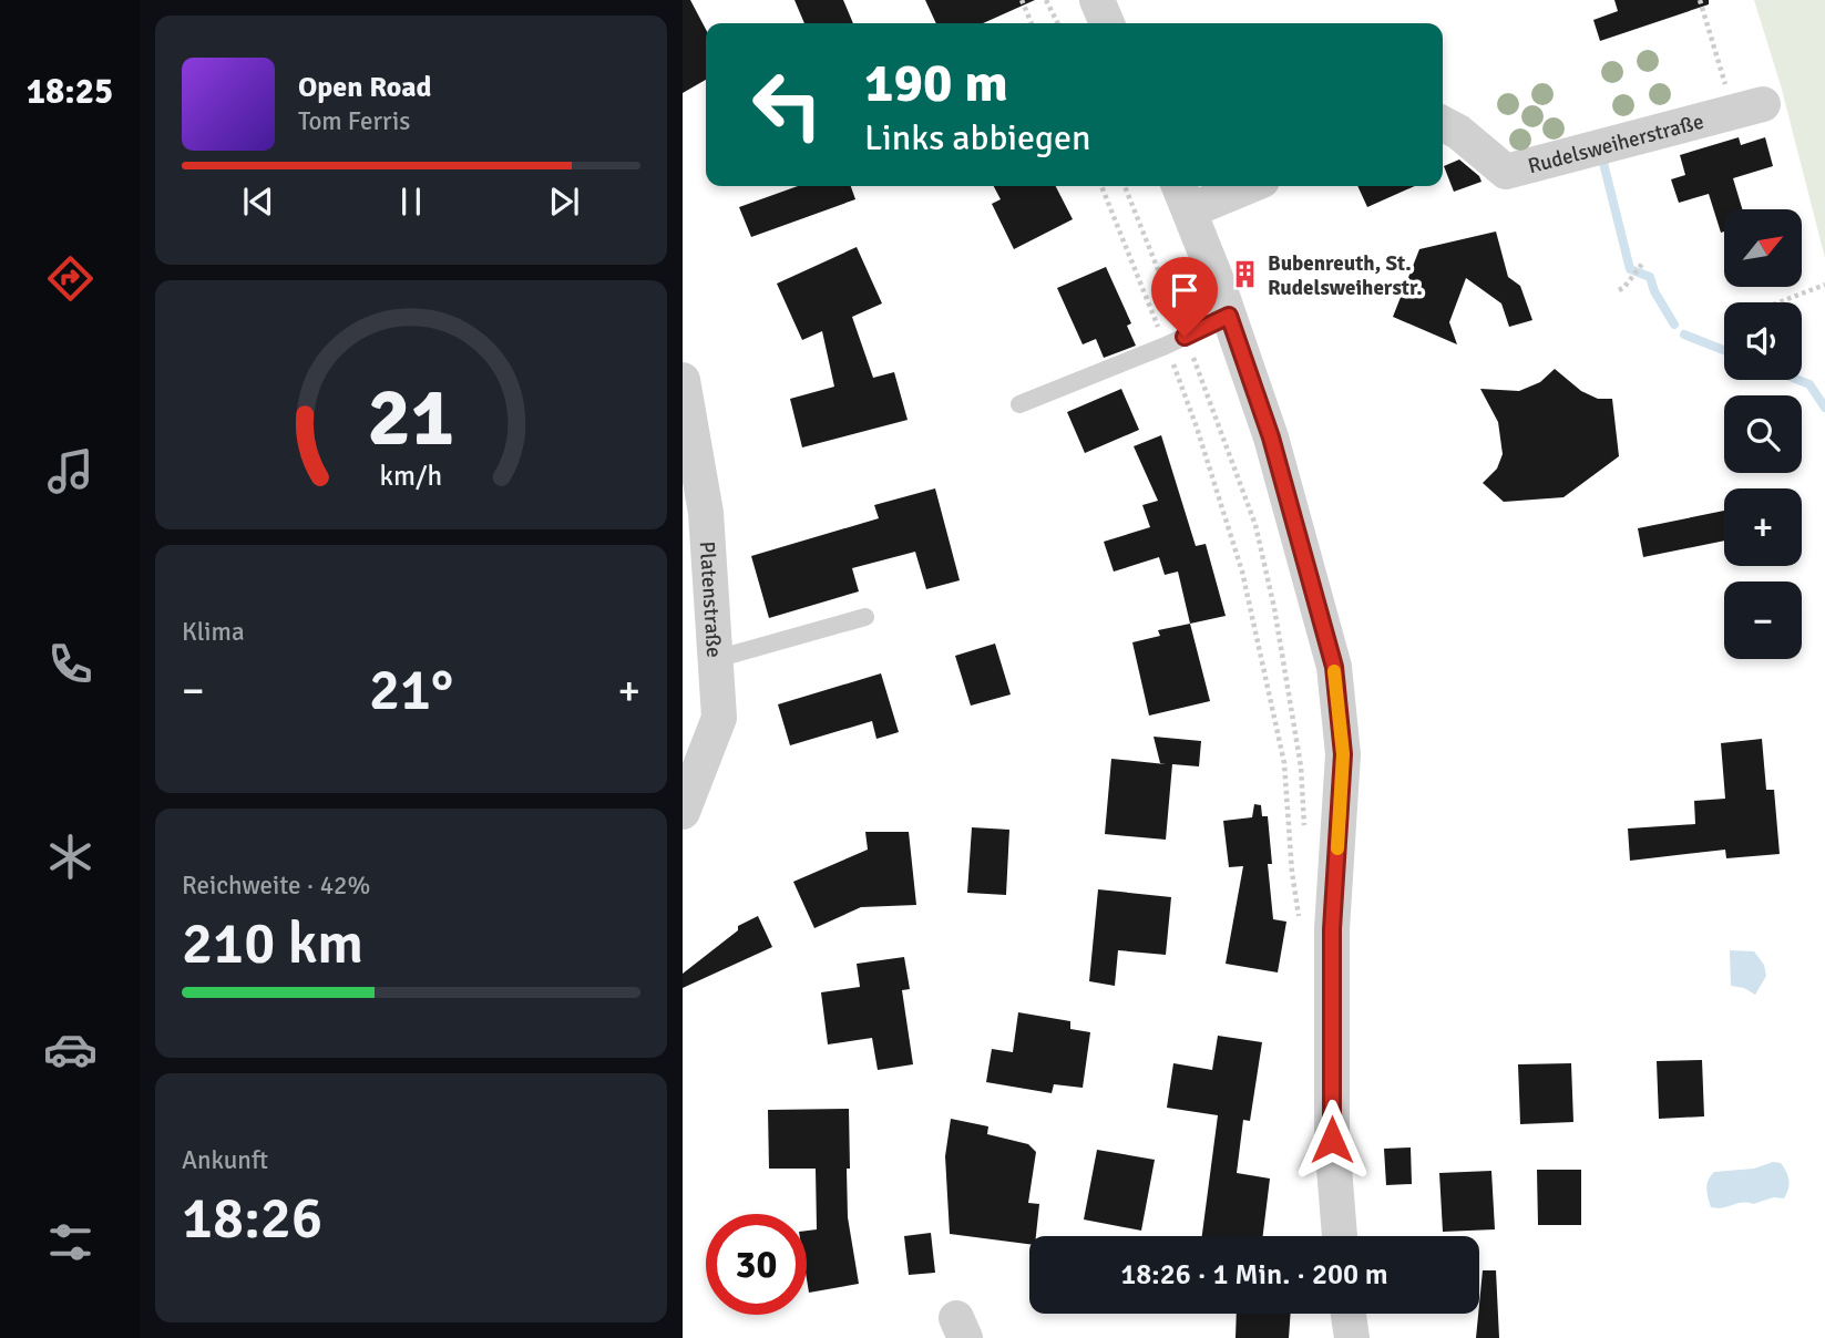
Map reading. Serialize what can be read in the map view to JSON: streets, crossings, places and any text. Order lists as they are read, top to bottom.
{
  "streets": {
    "street": ["Rudelsweiherstraße", "Platenstraße"]
  },
  "places": {
    "building": ["Bubenreuth, St. Rudelsweiherstr."]
  },
  "north": "top right",
  "page": {
    "tabs": "18:25",
    "turn": ["190 m", "Links abbiegen"],
    "song": ["Open Road", "Tom Ferris"],
    "map_buttons": ["+", "−"],
    "tile": [
      "Klima",
      ["Reichweite · 42%", "210 km"],
      ["Ankunft", "18:26"]
    ],
    "heat": ["−", "21°", "+"],
    "limit": "30",
    "trip": "18:26 · 1 Min. · 200 m",
    "gauge": ["21", "km/h"]
  }
}
